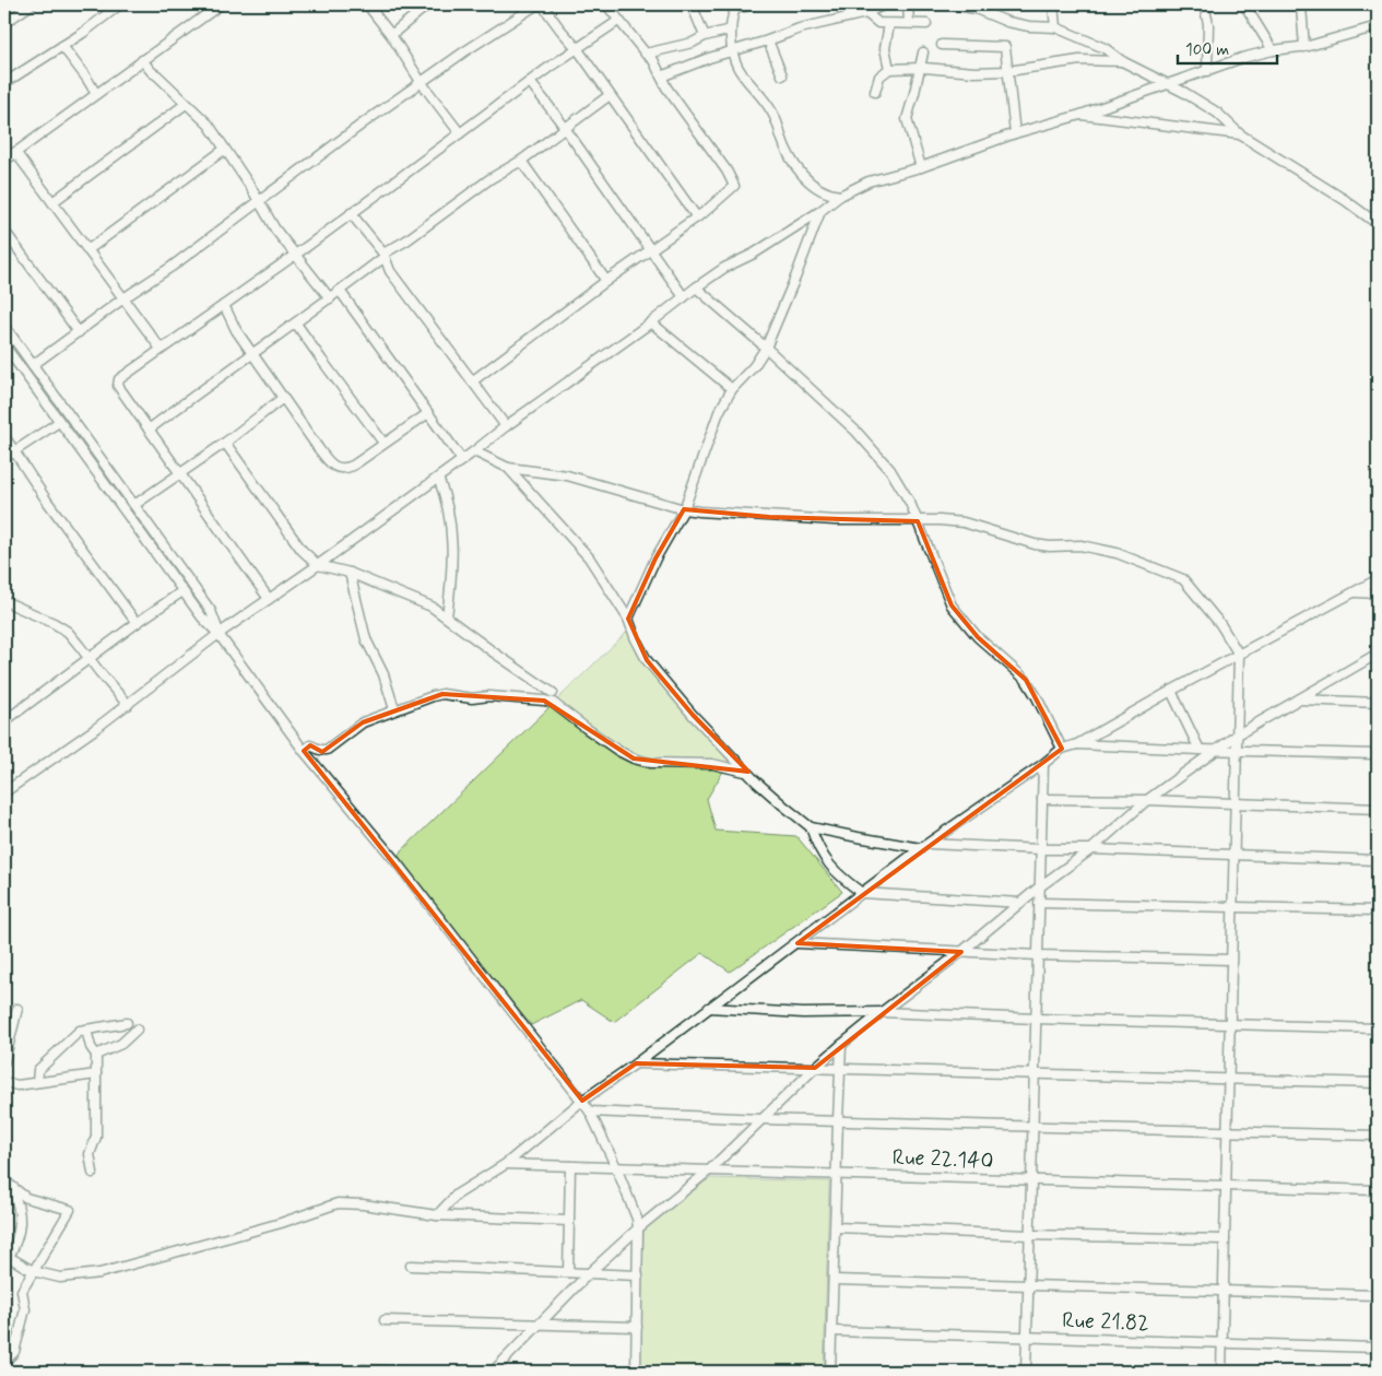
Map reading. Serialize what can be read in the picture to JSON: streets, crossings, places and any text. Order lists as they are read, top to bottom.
{
  "streets": {
    "street": ["Rue 22.140", "Rue 21.82"]
  },
  "scale_bar": "100 m"
}
